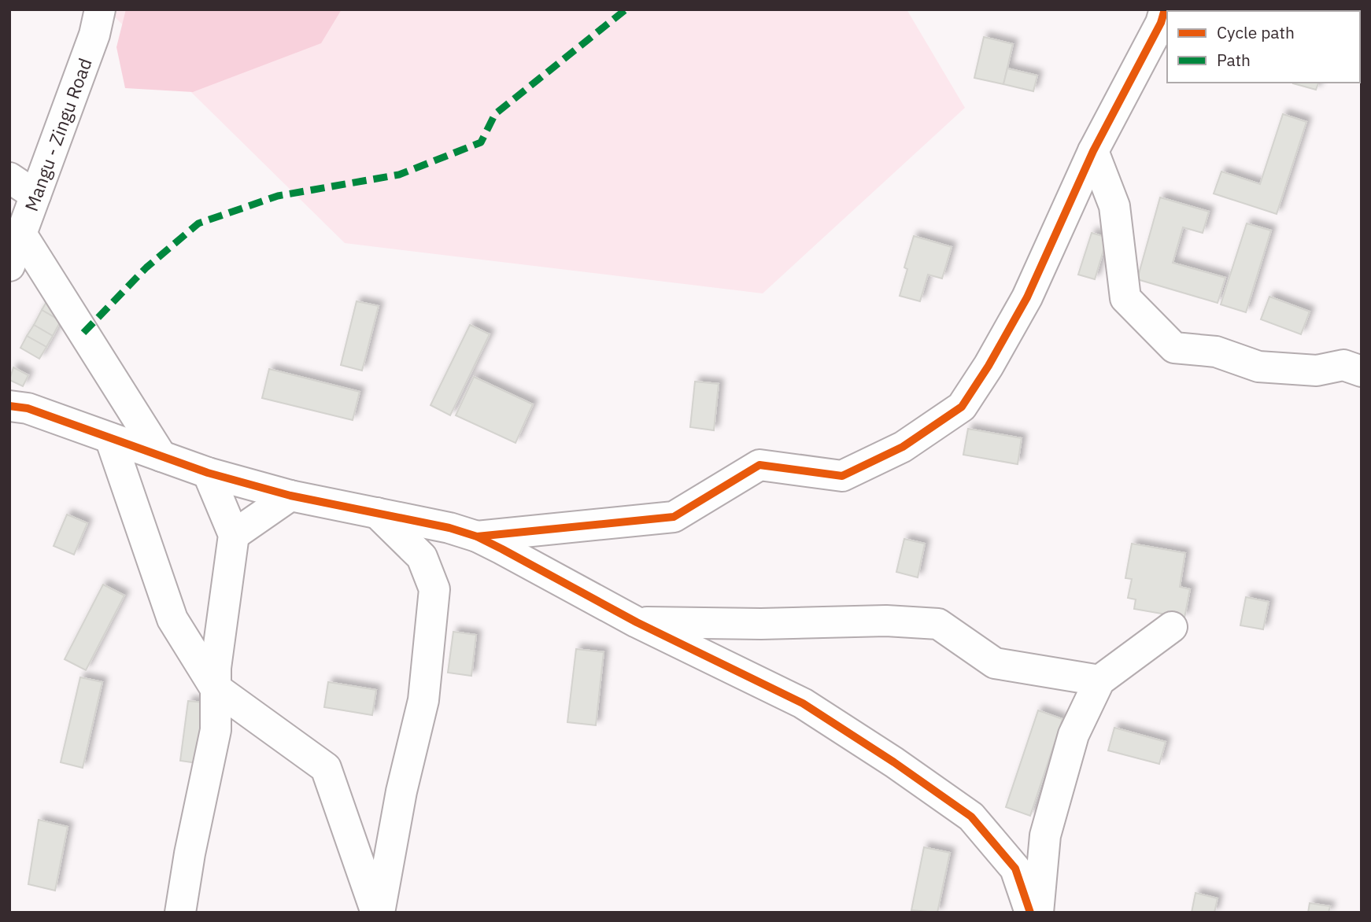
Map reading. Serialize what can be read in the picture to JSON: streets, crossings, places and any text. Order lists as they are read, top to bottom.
{
  "streets": {
    "street": ["Mangu - Zingu Road"]
  },
  "legend": ["Cycle path", "Path"]
}
